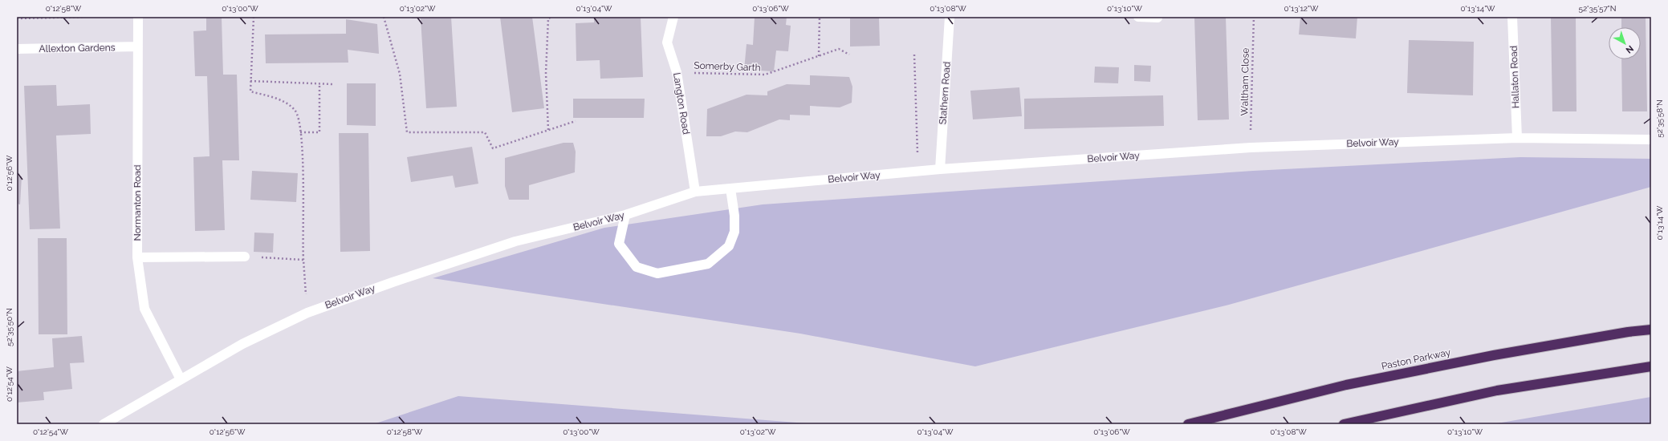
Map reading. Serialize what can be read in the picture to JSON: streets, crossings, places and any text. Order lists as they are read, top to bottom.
{
  "streets": {
    "highway": ["Paston Parkway"],
    "street": [
      "Allexton Gardens",
      "Hallaton Road",
      "Stathern Road",
      "Langton Road",
      "Belvoir Way",
      "Normanton Road"
    ],
    "path": ["Somerby Garth", "Waltham Close"]
  },
  "crossings": [
    ["Allexton Gardens", "Normanton Road"],
    ["Somerby Garth", "Langton Road"],
    ["Hallaton Road", "Belvoir Way"],
    ["Waltham Close", "Belvoir Way"],
    ["Stathern Road", "Belvoir Way"],
    ["Langton Road", "Belvoir Way"],
    ["Belvoir Way", "Normanton Road"]
  ],
  "north": "bottom right",
  "coordinates": [
    "0°12'58\"W",
    "0°13'00\"W",
    "0°13'02\"W",
    "0°13'04\"W",
    "0°13'06\"W",
    "0°13'08\"W",
    "0°13'10\"W",
    "0°13'12\"W",
    "0°13'14\"W",
    "52°35'57\"N",
    "52°35'58\"N",
    "0°12'56\"W",
    "52°35'50\"N",
    "0°12'54\"W"
  ]
}
